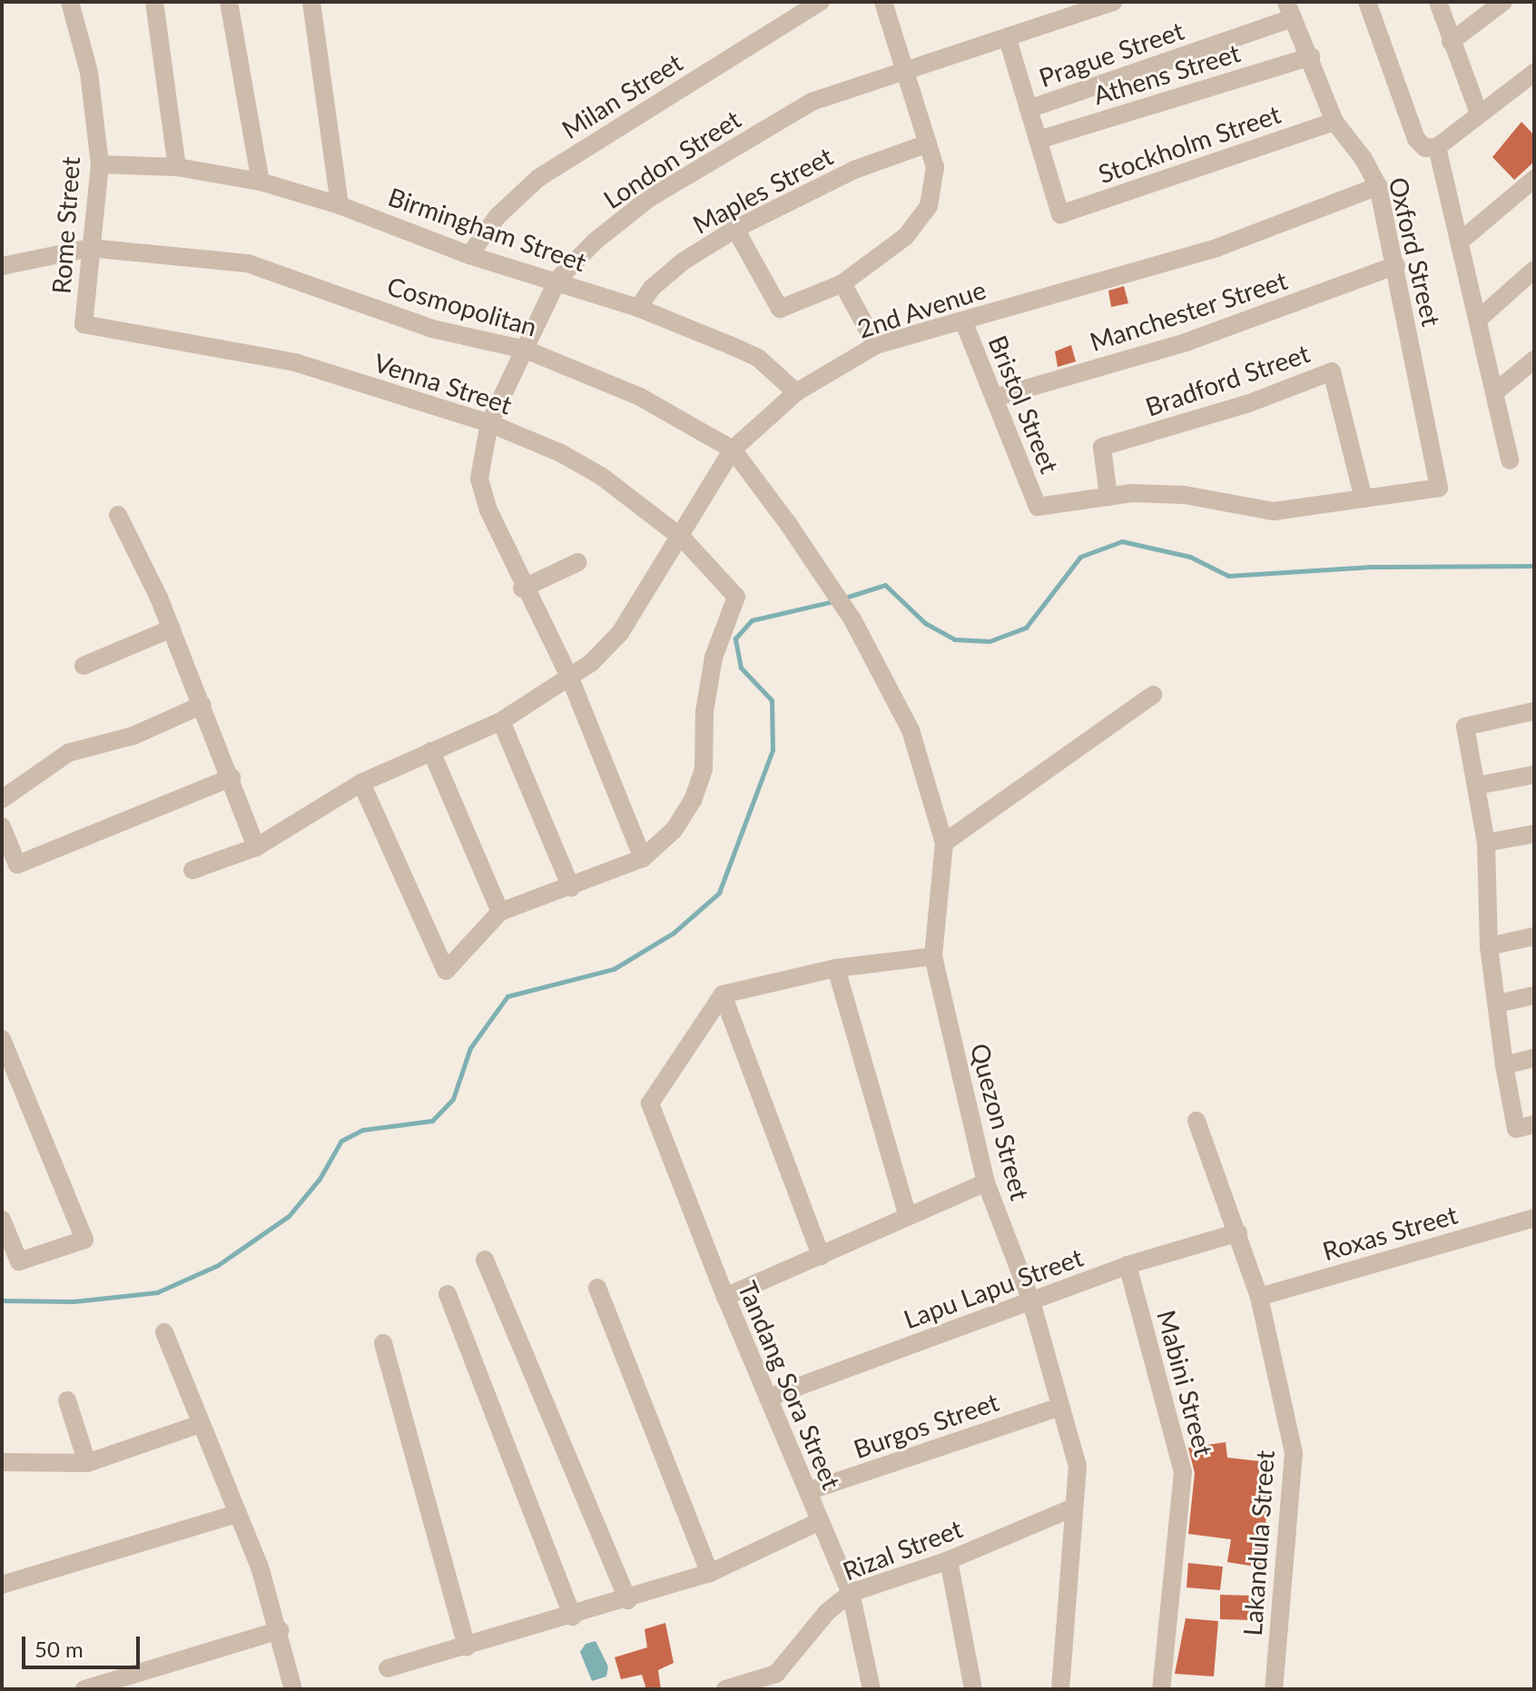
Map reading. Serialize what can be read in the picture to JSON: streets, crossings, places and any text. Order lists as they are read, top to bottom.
{
  "streets": {
    "street": [
      "Prague Street",
      "Athens Street",
      "Milan Street",
      "Stockholm Street",
      "London Street",
      "Maples Street",
      "Rome Street",
      "Birmingham Street",
      "Oxford Street",
      "Cosmopolitan",
      "2nd Avenue",
      "Manchester Street",
      "Bradford Street",
      "Venna Street",
      "Bristol Street",
      "Quezon Street",
      "Roxas Street",
      "Lapu Lapu Street",
      "Mabini Street",
      "Tandang Sora Street",
      "Burgos Street",
      "Lakandula Street",
      "Rizal Street"
    ]
  },
  "crossings": [
    ["Prague Street", "Oxford Street"],
    ["Athens Street", "Stockholm Street"],
    ["Athens Street", "Oxford Street"],
    ["Milan Street", "Birmingham Street"],
    ["Stockholm Street", "Oxford Street"],
    ["London Street", "Birmingham Street"],
    ["London Street", "Cosmopolitan"],
    ["London Street", "2nd Avenue"],
    ["London Street", "Venna Street"],
    ["Maples Street", "Birmingham Street"],
    ["Rome Street", "Birmingham Street"],
    ["Rome Street", "Cosmopolitan"],
    ["Rome Street", "Venna Street"],
    ["Birmingham Street", "2nd Avenue"],
    ["Oxford Street", "2nd Avenue"],
    ["Oxford Street", "Manchester Street"],
    ["Oxford Street", "Bradford Street"],
    ["Cosmopolitan", "2nd Avenue"],
    ["Cosmopolitan", "Quezon Street"],
    ["2nd Avenue", "Venna Street"],
    ["2nd Avenue", "Bristol Street"],
    ["Manchester Street", "Bristol Street"],
    ["Bradford Street", "Bristol Street"],
    ["Quezon Street", "Lapu Lapu Street"],
    ["Quezon Street", "Burgos Street"],
    ["Quezon Street", "Rizal Street"],
    ["Roxas Street", "Lakandula Street"],
    ["Lapu Lapu Street", "Mabini Street"],
    ["Lapu Lapu Street", "Tandang Sora Street"],
    ["Lapu Lapu Street", "Lakandula Street"],
    ["Tandang Sora Street", "Burgos Street"],
    ["Tandang Sora Street", "Rizal Street"]
  ],
  "scale_bar": "50 m"
}
